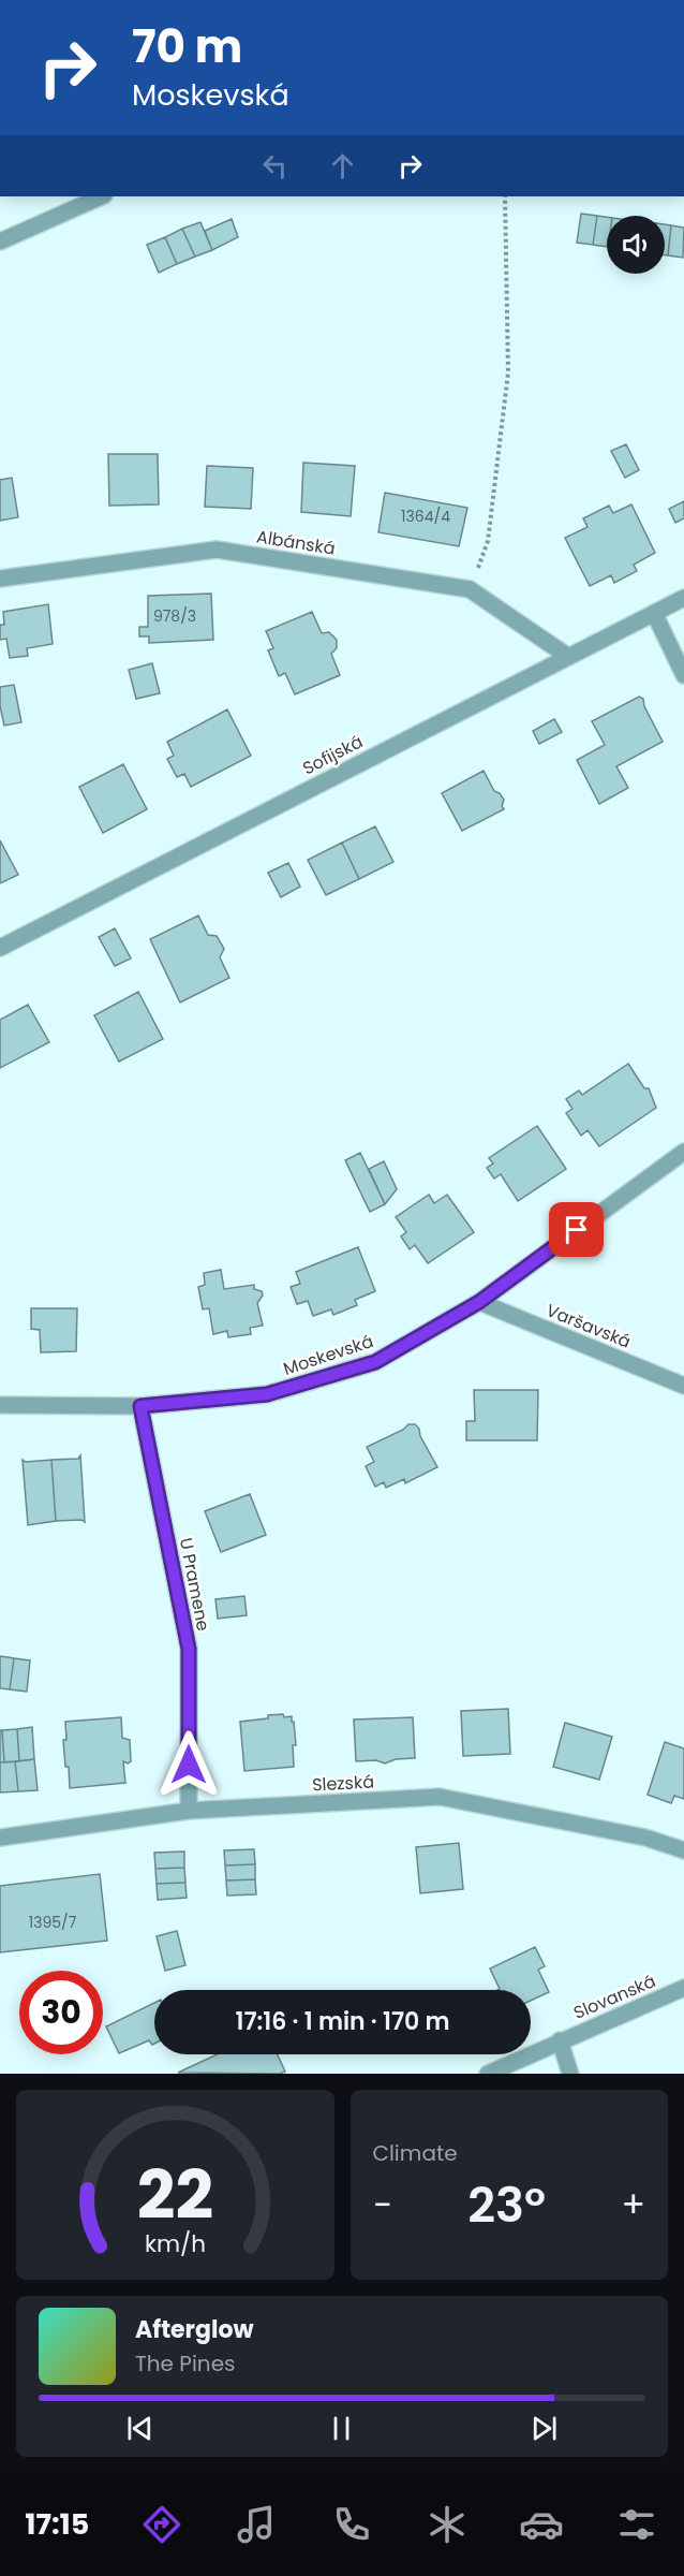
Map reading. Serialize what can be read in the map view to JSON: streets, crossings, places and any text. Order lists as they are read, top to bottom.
{
  "streets": {
    "street": [
      "Albánská",
      "Sofijská",
      "Varšavská",
      "Moskevská",
      "U Pramene",
      "Slezská",
      "Slovanská"
    ]
  },
  "crossings": [
    ["Albánská", "Sofijská"],
    ["Varšavská", "Moskevská"],
    ["Moskevská", "U Pramene"],
    ["U Pramene", "Slezská"]
  ],
  "house_numbers": ["1364/4", "978/3", "1395/7"],
  "page": {
    "turn": ["70 m", "Moskevská"],
    "limit": "30",
    "trip": "17:16 · 1 min · 170 m",
    "tile": "Climate",
    "heat": ["−", "23°", "+"],
    "song": ["Afterglow", "The Pines"],
    "tabs": "17:15",
    "gauge": ["22", "km/h"]
  }
}
